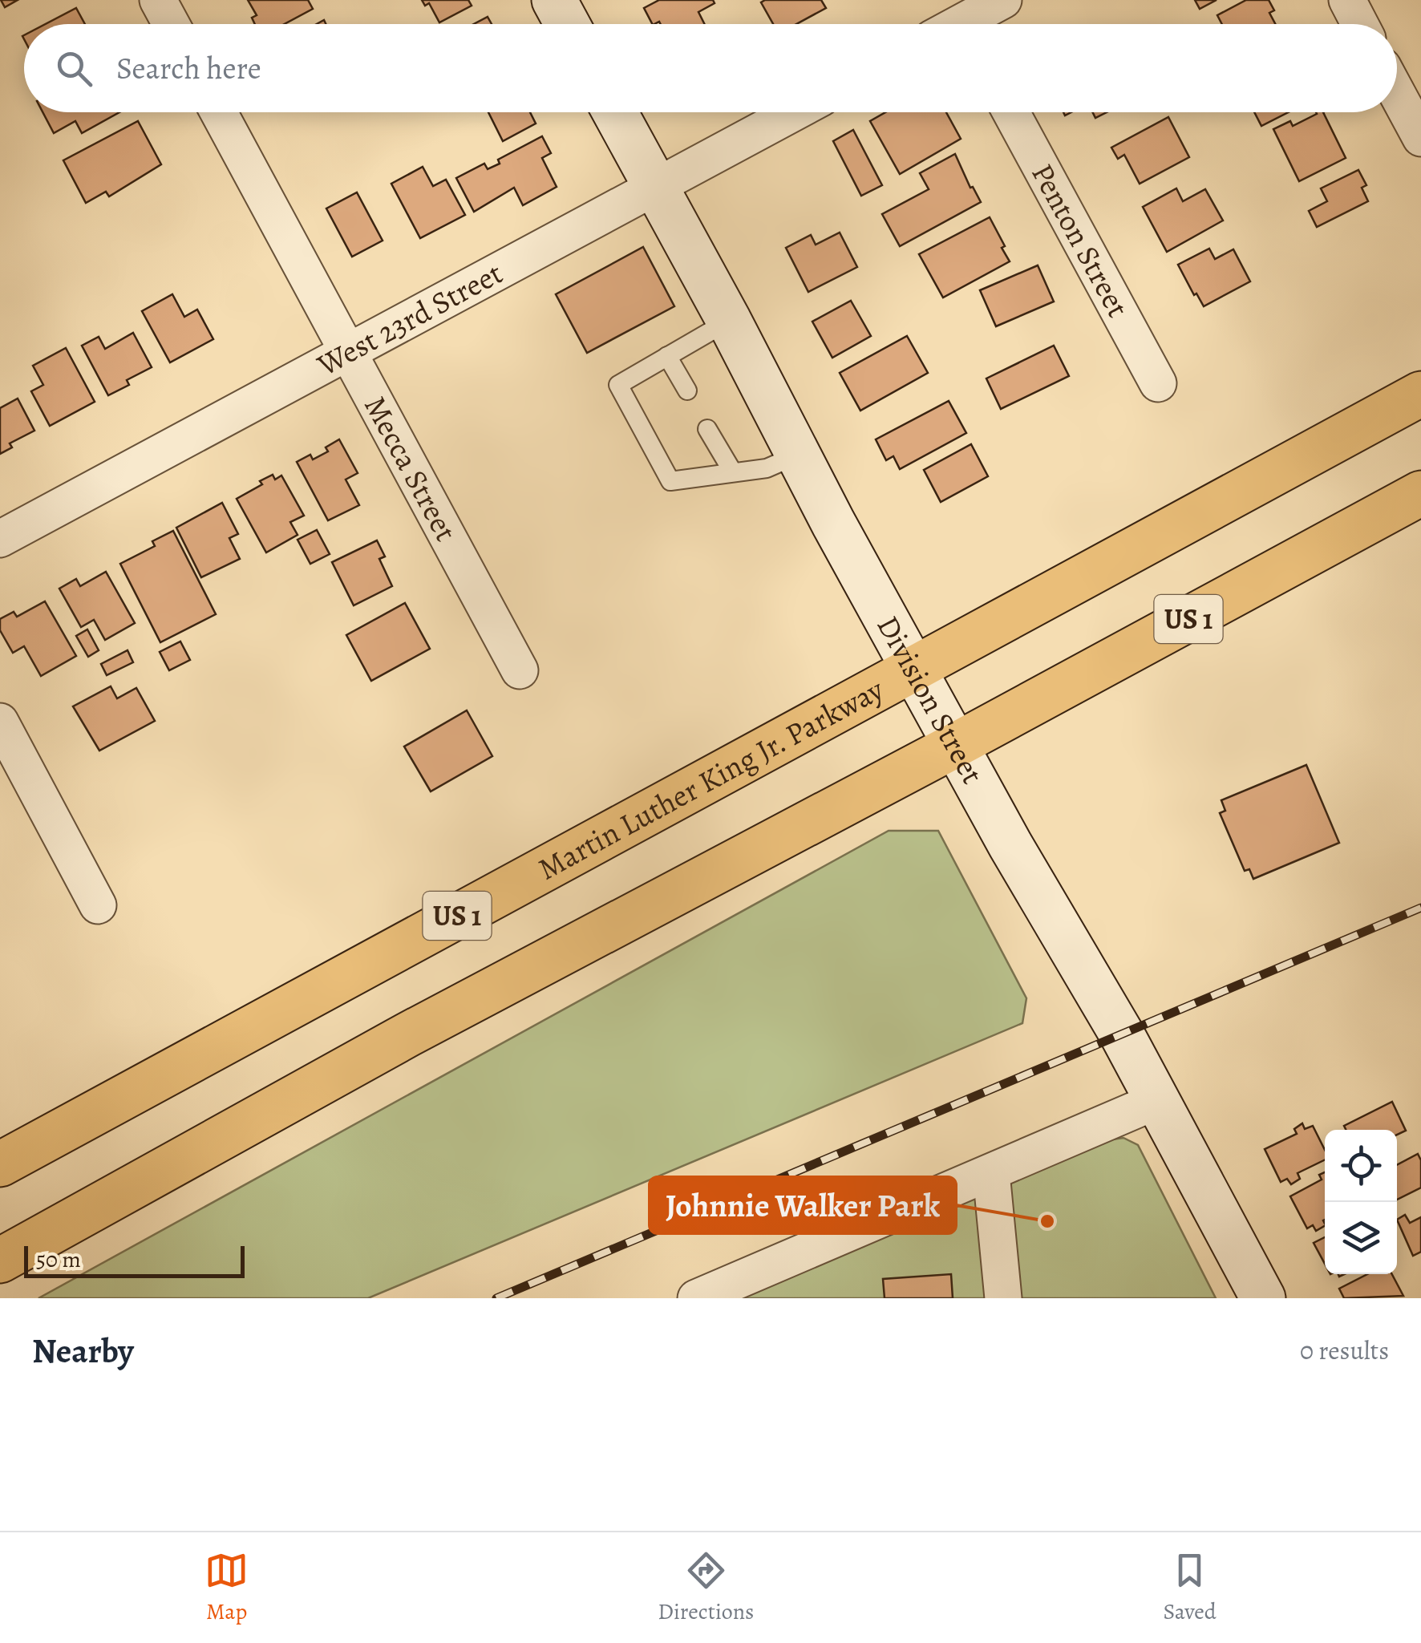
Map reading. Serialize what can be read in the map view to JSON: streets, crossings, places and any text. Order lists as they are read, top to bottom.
{
  "streets": {
    "highway": ["US 1", "Martin Luther King Jr. Parkway"],
    "street": [
      "Penton Street",
      "West 23rd Street",
      "Mecca Street",
      "Division Street"
    ]
  },
  "crossings": [
    ["West 23rd Street", "Mecca Street"],
    ["West 23rd Street", "Division Street"],
    ["US 1", "Division Street"],
    ["Division Street", "Martin Luther King Jr. Parkway"]
  ],
  "places": ["Johnnie Walker Park"],
  "scale_bar": "50 m",
  "page": {
    "search": "Search here",
    "scale": "50 m",
    "heading": ["Nearby", "0 results"],
    "nav": ["Map", "Directions", "Saved"]
  }
}
